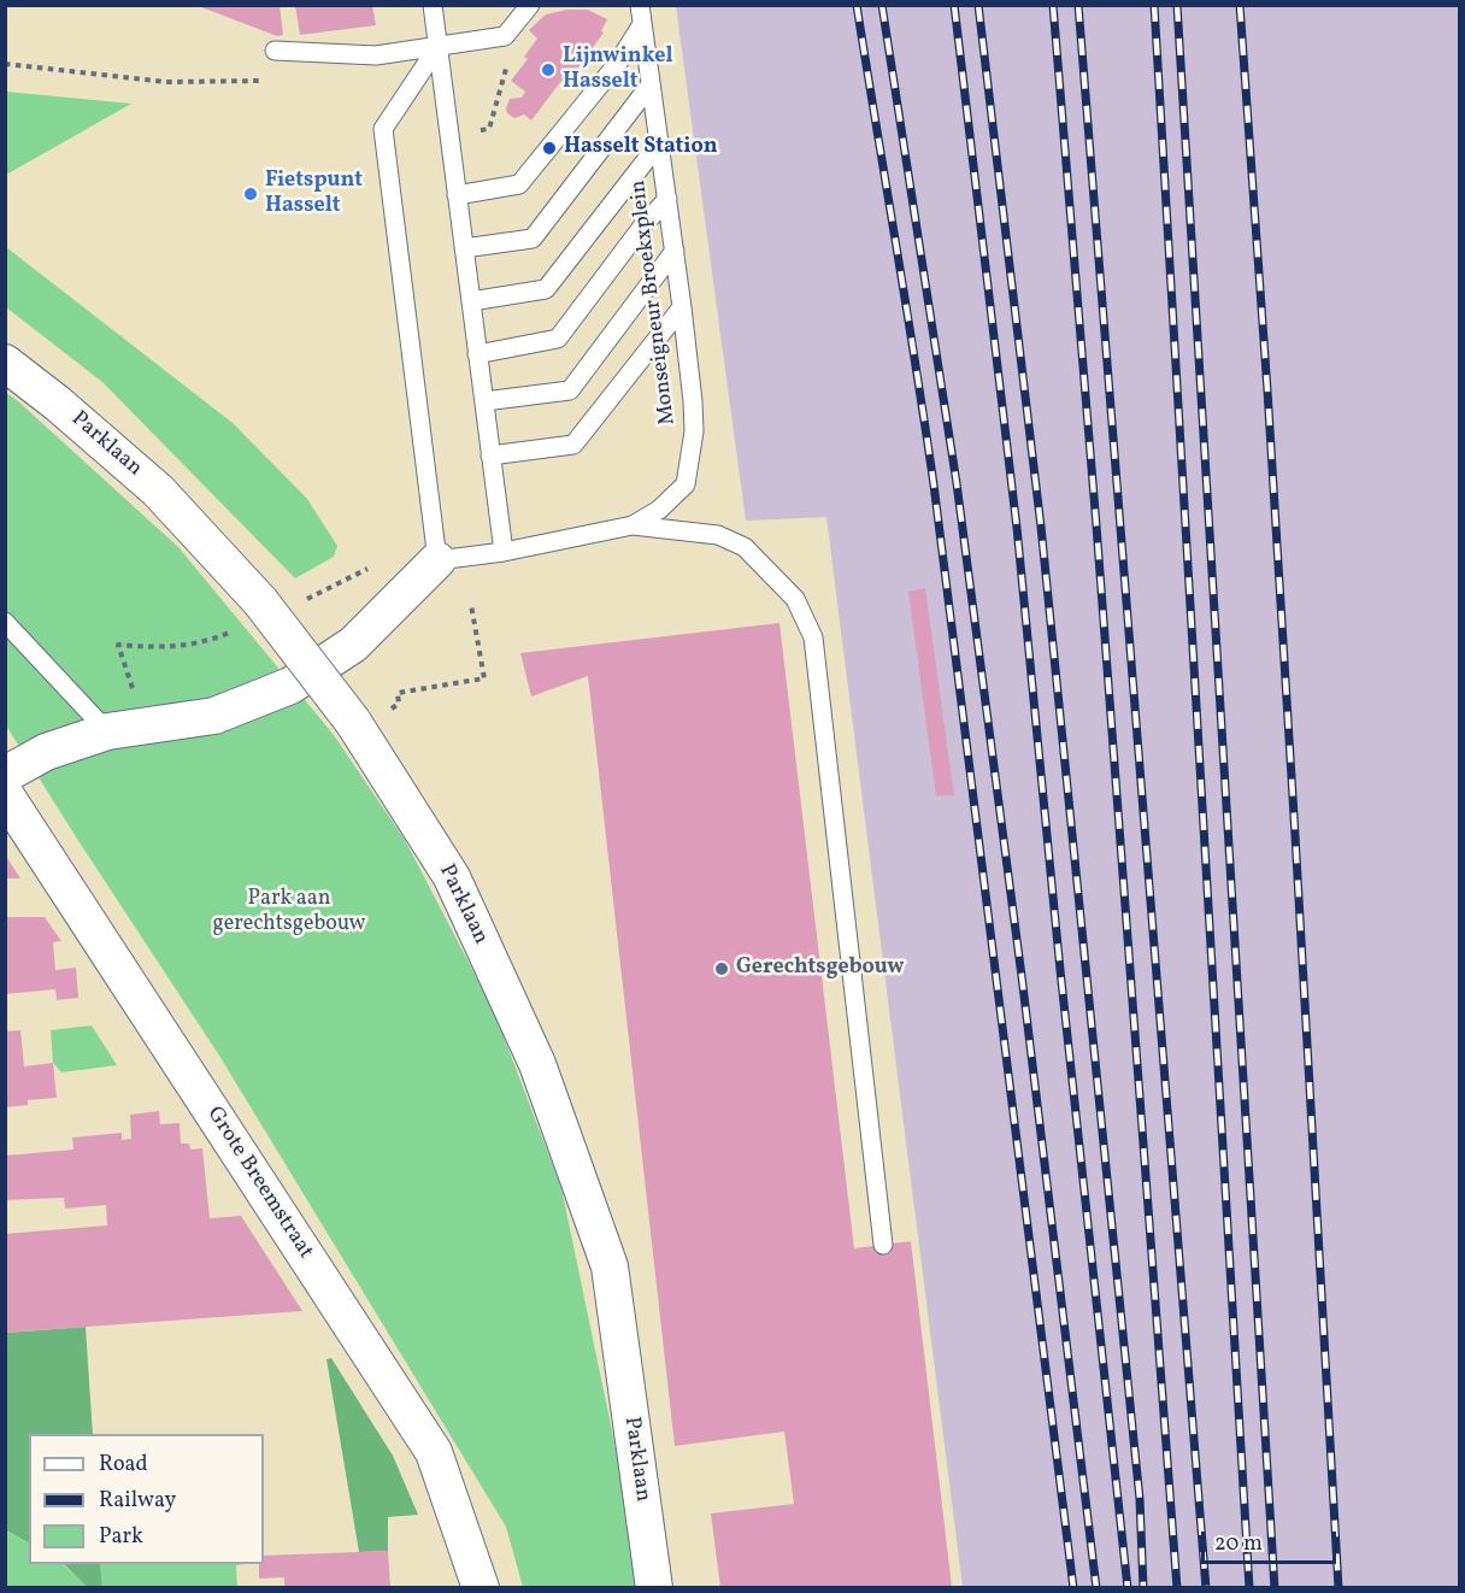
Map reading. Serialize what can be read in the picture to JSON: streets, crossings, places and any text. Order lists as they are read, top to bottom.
{
  "streets": {
    "street": ["Parklaan", "Grote Breemstraat"],
    "lane": ["Monseigneur Broekxplein"]
  },
  "parks": ["Park aan gerechtsgebouw"],
  "places": [
    "Lijnwinkel Hasselt",
    "Hasselt Station",
    "Fietspunt Hasselt",
    "Gerechtsgebouw"
  ],
  "legend": ["Road", "Railway", "Park"],
  "scale_bar": "20 m"
}
